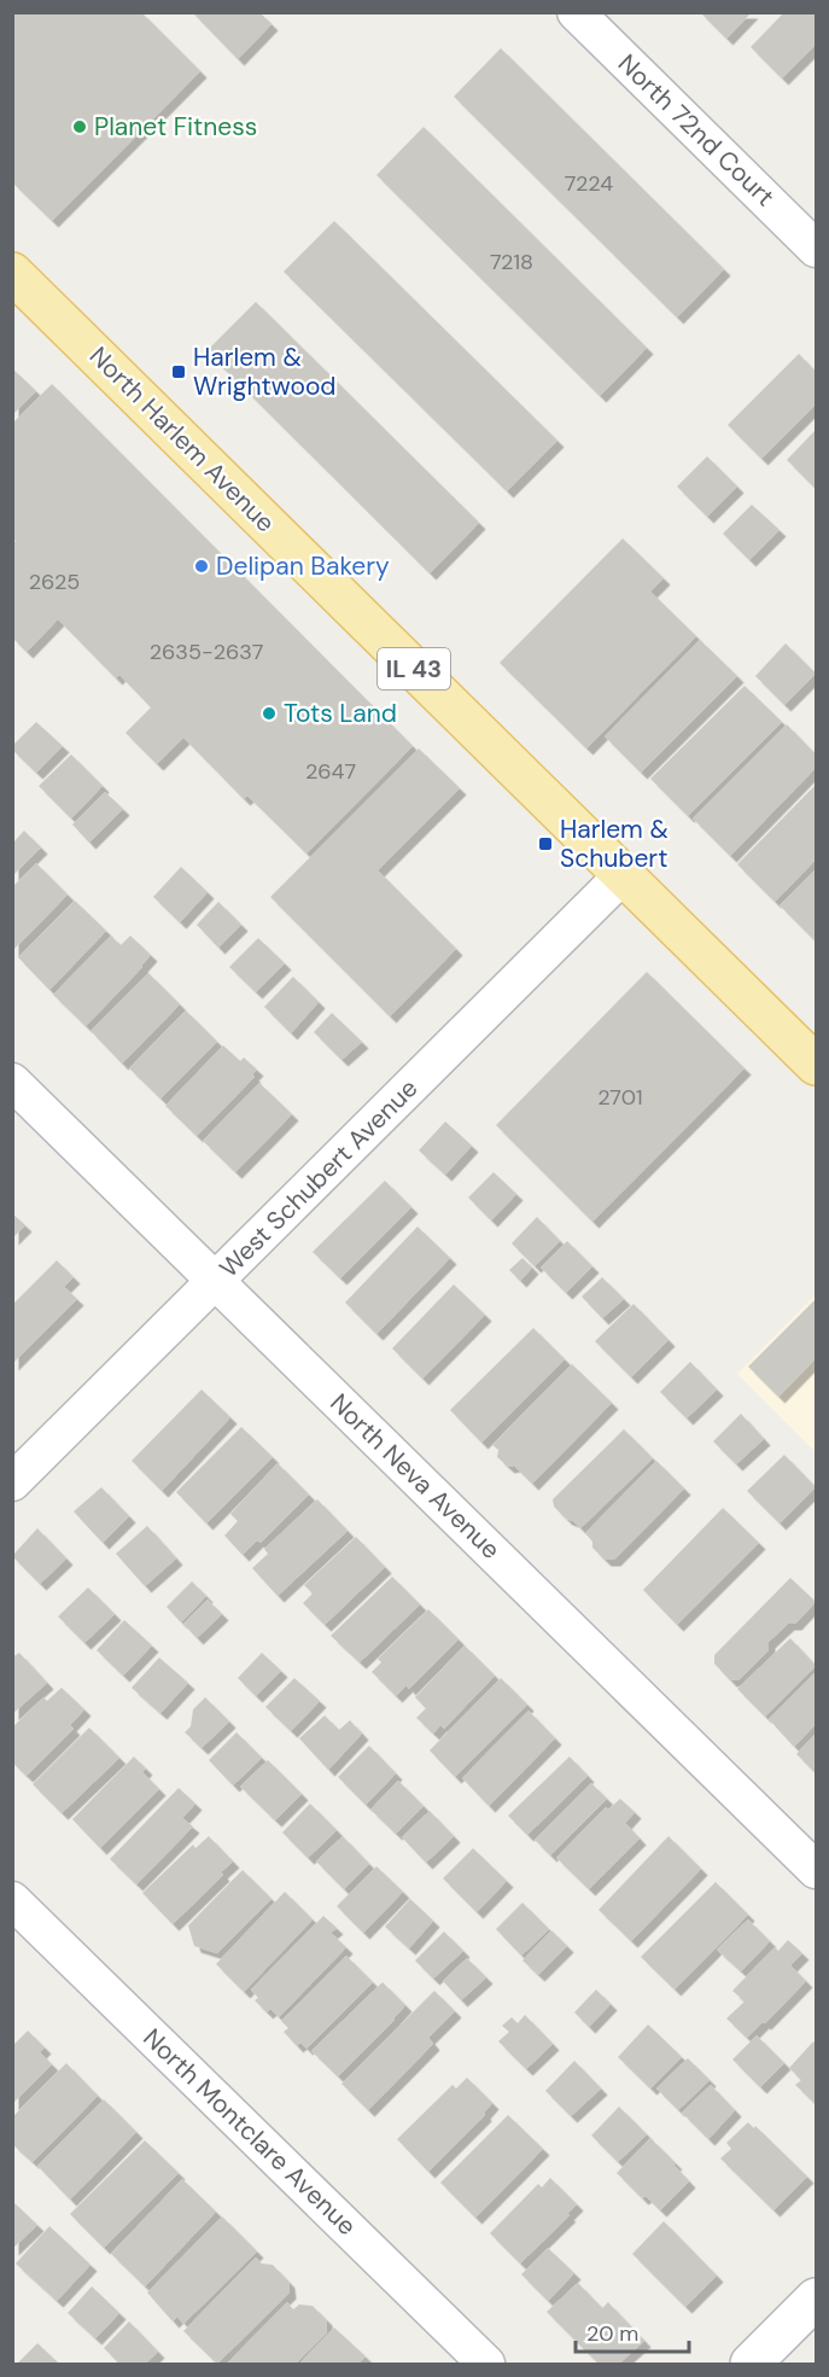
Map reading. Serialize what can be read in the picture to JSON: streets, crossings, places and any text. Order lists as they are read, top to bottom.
{
  "streets": {
    "main road": ["North Harlem Avenue", "IL 43"],
    "street": [
      "North 72nd Court",
      "West Schubert Avenue",
      "North Neva Avenue",
      "North Montclare Avenue"
    ]
  },
  "crossings": [
    ["North Harlem Avenue", "West Schubert Avenue"],
    ["West Schubert Avenue", "North Neva Avenue"]
  ],
  "places": {
    "other": ["Planet Fitness", "Delipan Bakery", "Tots Land"],
    "transit": ["Harlem & Wrightwood", "Harlem & Schubert"]
  },
  "house_numbers": [
    "7224",
    "7218",
    "2625",
    "2635-2637",
    "2647",
    "2701"
  ],
  "scale_bar": "20 m"
}
